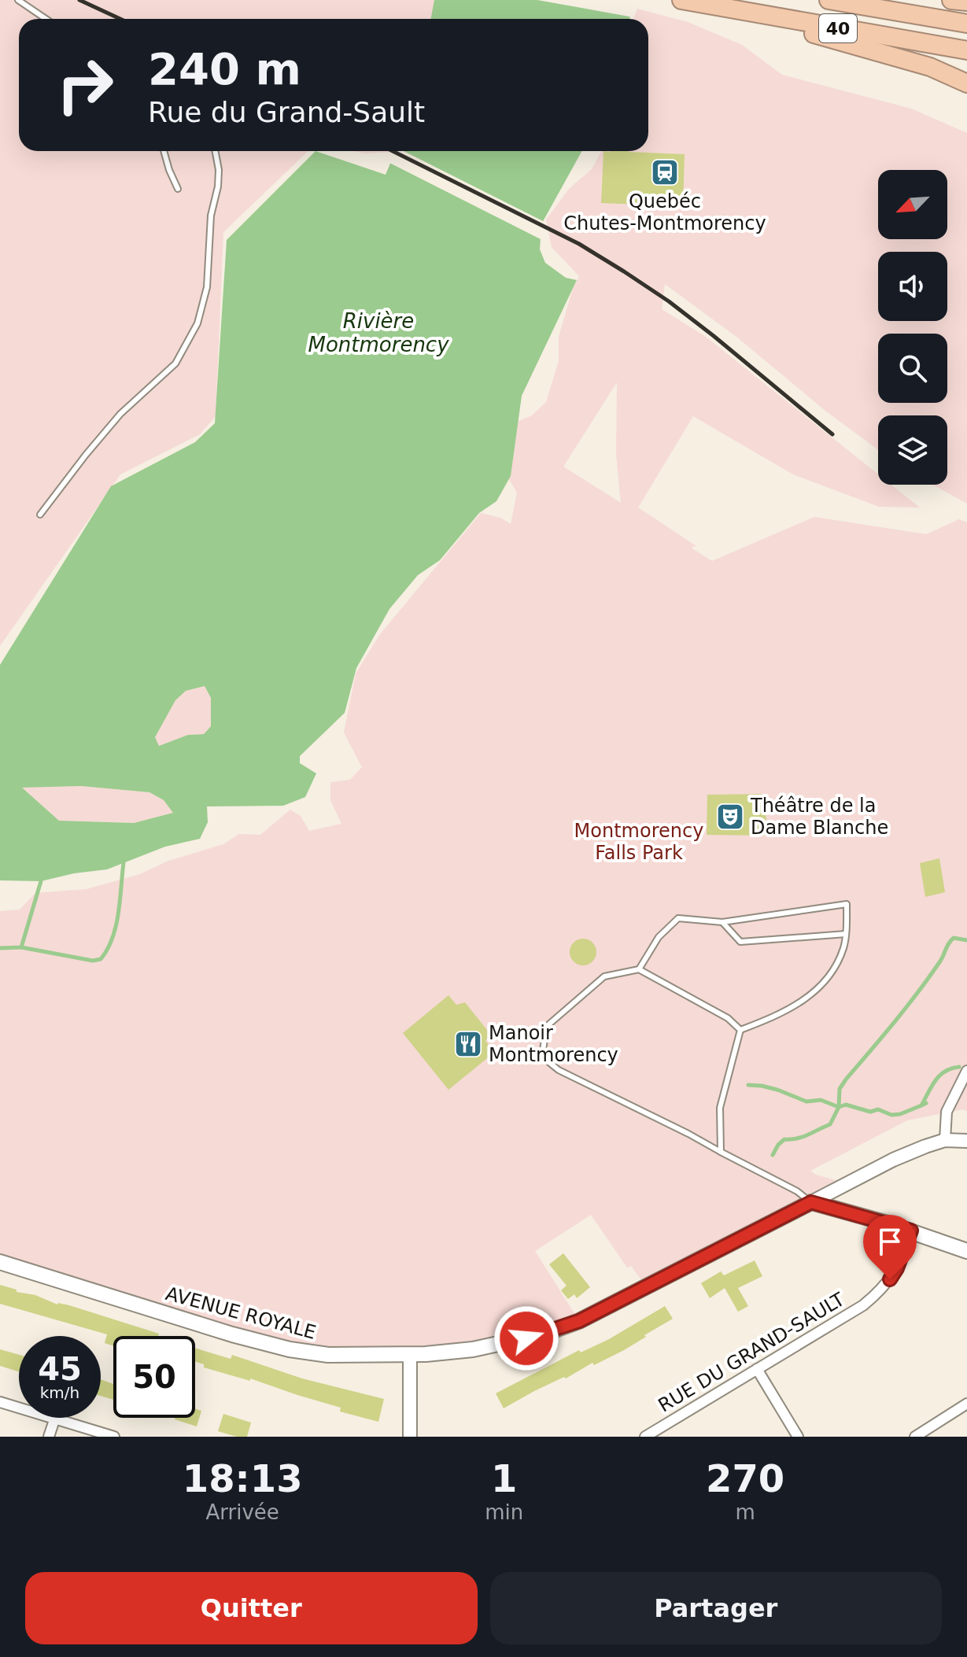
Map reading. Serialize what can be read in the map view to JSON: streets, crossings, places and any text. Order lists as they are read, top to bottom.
{
  "streets": {
    "highway": ["40"],
    "main road": ["AVENUE ROYALE"],
    "street": ["RUE DU GRAND-SAULT"]
  },
  "water": ["Rivière Montmorency"],
  "parks": ["Montmorency Falls Park"],
  "places": {
    "station": ["Quebéc Chutes-Montmorency"],
    "theatre": ["Théâtre de la Dame Blanche"],
    "restaurant": ["Manoir Montmorency"]
  },
  "north": "bottom left",
  "page": {
    "turn": ["240 m", "Rue du Grand-Sault"],
    "speed": "45 km/h",
    "limit": "50",
    "eta": [
      "18:13",
      "Arrivée",
      "1",
      "min",
      "270",
      "m"
    ],
    "buttons": ["Quitter", "Partager"]
  }
}
